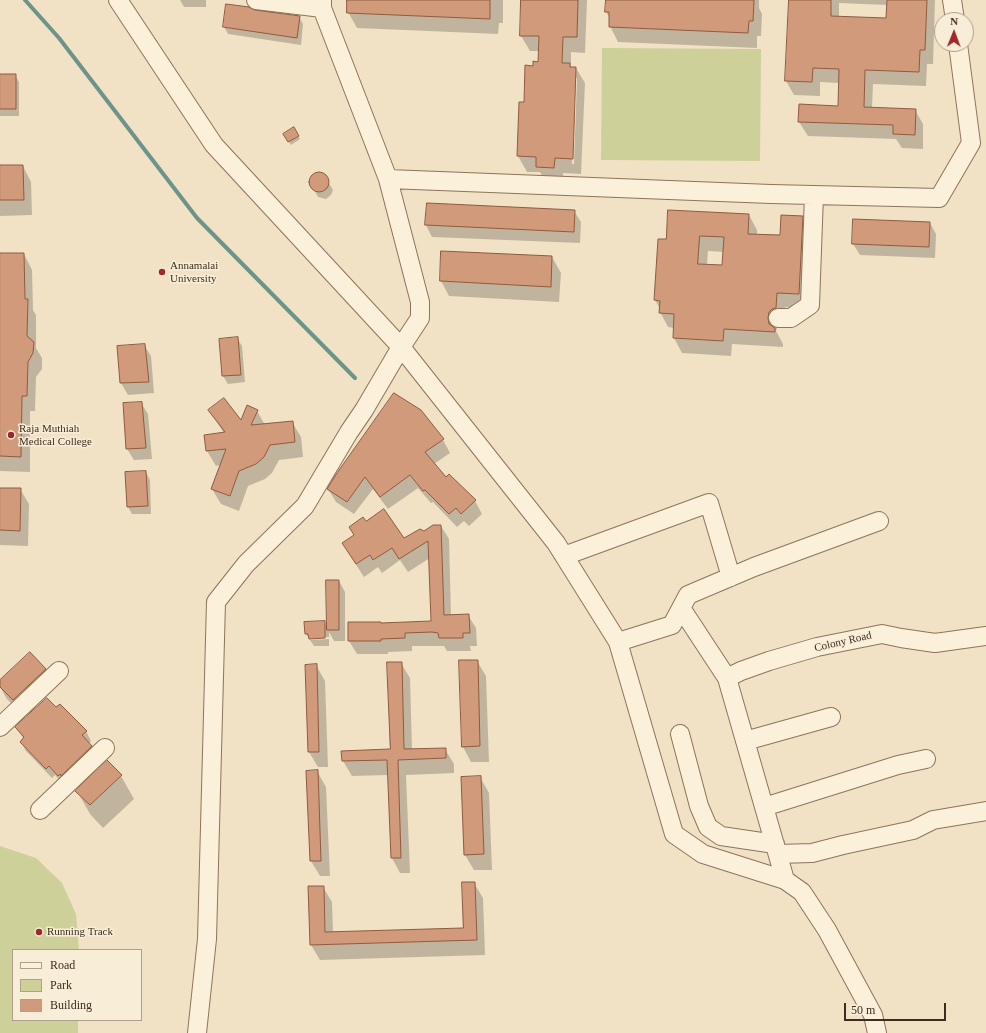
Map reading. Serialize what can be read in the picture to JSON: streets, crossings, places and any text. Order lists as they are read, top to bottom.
{
  "streets": {
    "street": ["Colony Road"]
  },
  "places": ["Annamalai University", "Raja Muthiah Medical College", "Running Track"],
  "legend": ["Road", "Park", "Building"],
  "scale_bar": "50 m",
  "north": "top"
}
